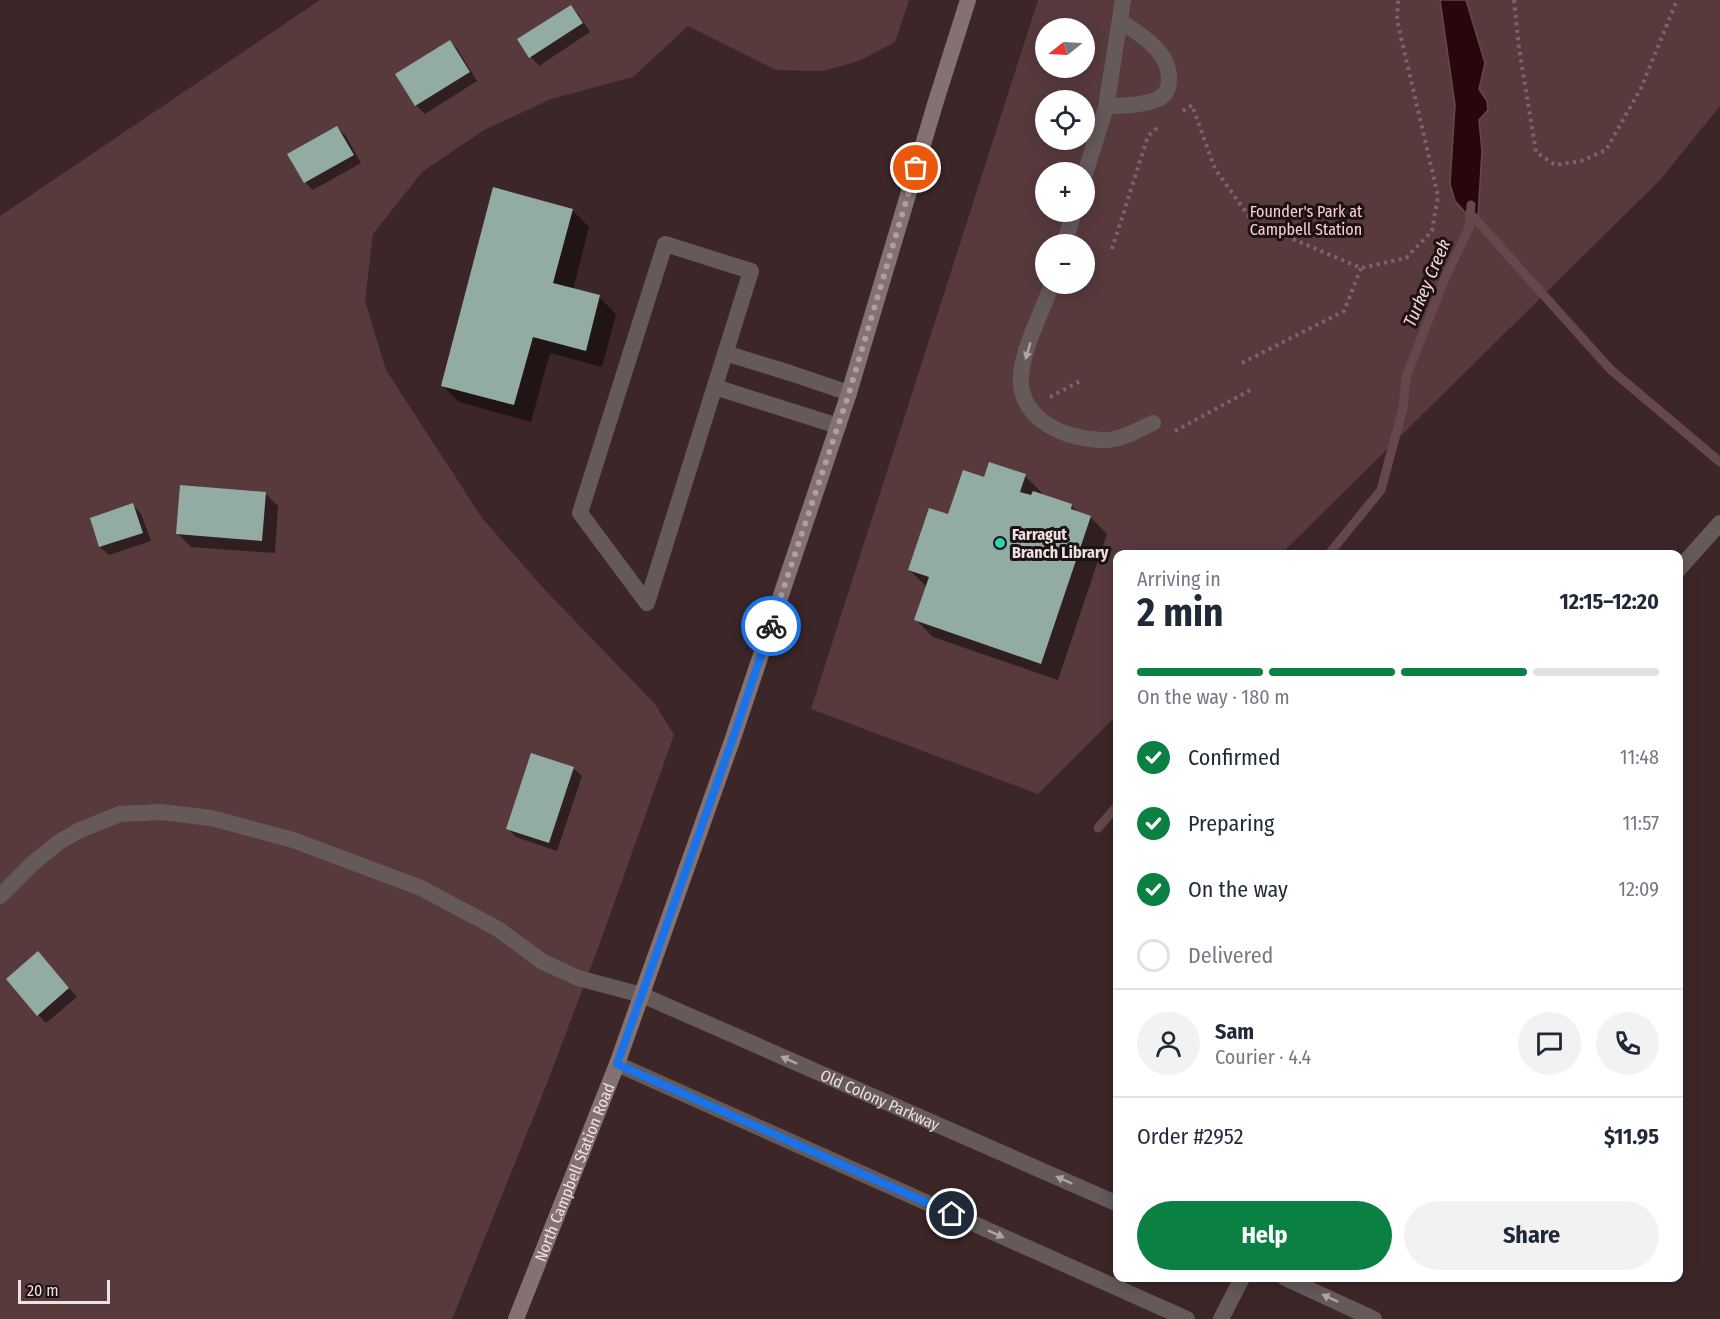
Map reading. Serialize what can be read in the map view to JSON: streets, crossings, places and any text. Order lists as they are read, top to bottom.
{
  "streets": {
    "main road": ["North Campbell Station Road"],
    "street": ["Old Colony Parkway"]
  },
  "crossings": [
    ["Old Colony Parkway", "North Campbell Station Road"]
  ],
  "water": ["Turkey Creek"],
  "parks": ["Founder's Park at Campbell Station"],
  "places": ["Farragut Branch Library"],
  "scale_bar": "20 m",
  "north": "left",
  "page": {
    "map_buttons": ["+", "−"],
    "heading": ["2 min", "Arriving in", "12:15–12:20"],
    "panel": [
      "Sam",
      "Courier · 4.4",
      "Order #2952",
      "$11.95"
    ],
    "bar": "On the way · 180 m",
    "list": [
      ["Confirmed", "11:48"],
      ["Preparing", "11:57"],
      ["On the way", "12:09"],
      "Delivered"
    ],
    "buttons": ["Help", "Share"],
    "scale": "20 m"
  }
}
